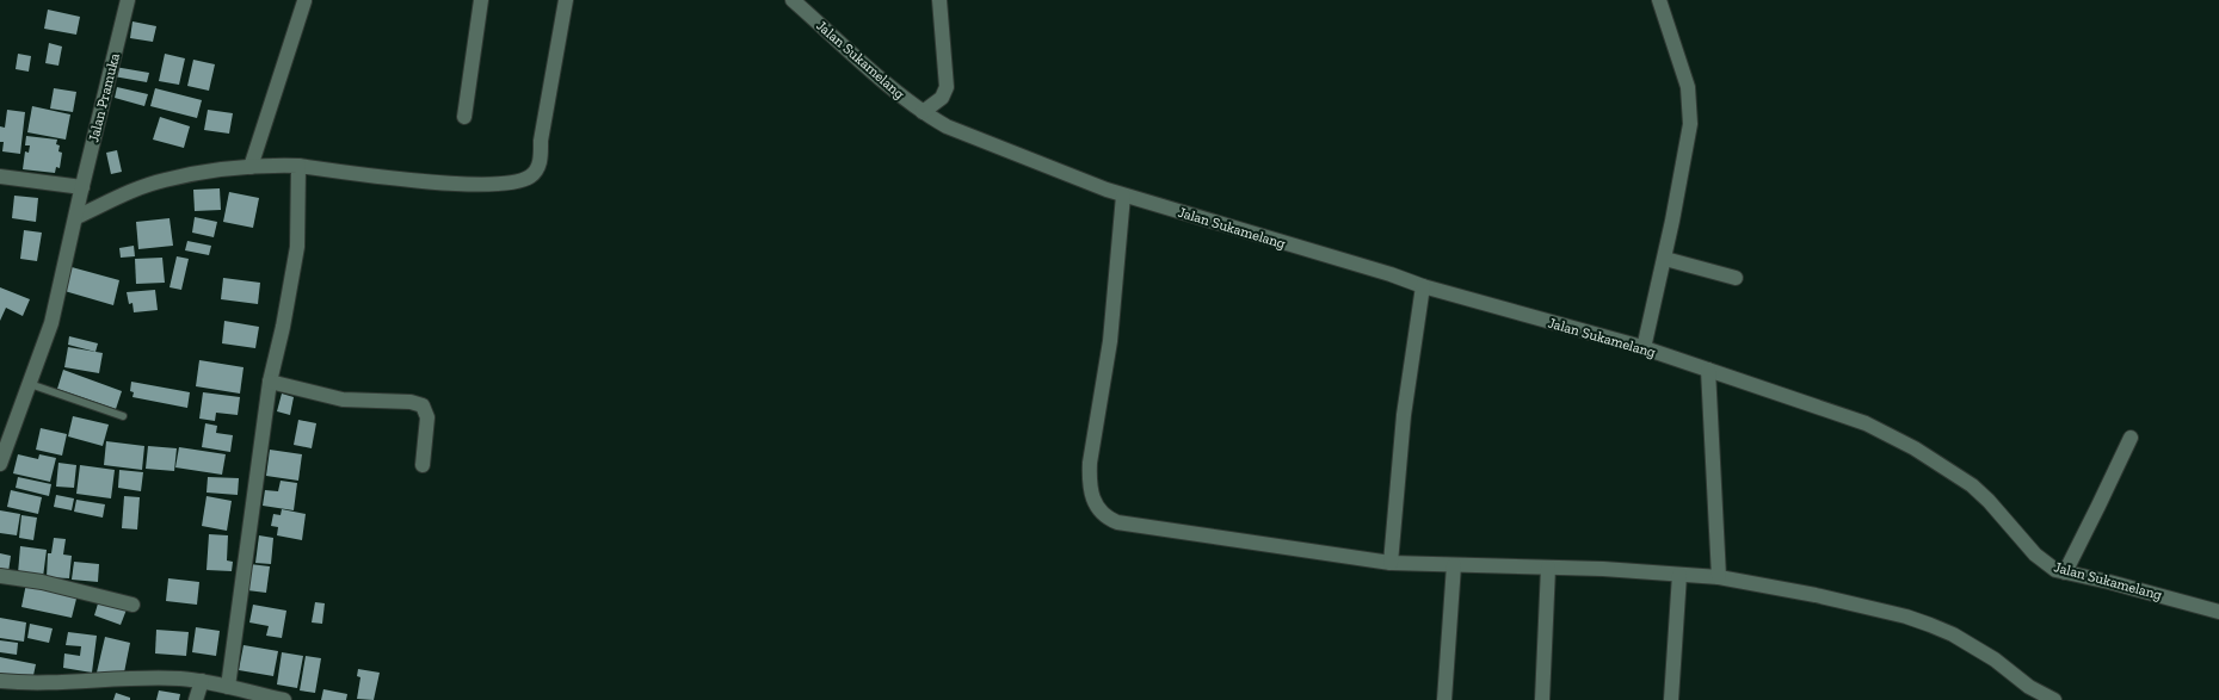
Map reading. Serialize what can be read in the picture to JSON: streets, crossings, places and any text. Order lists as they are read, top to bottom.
{
  "streets": {
    "street": ["Jalan Sukamelang", "Jalan Pramuka"]
  }
}
